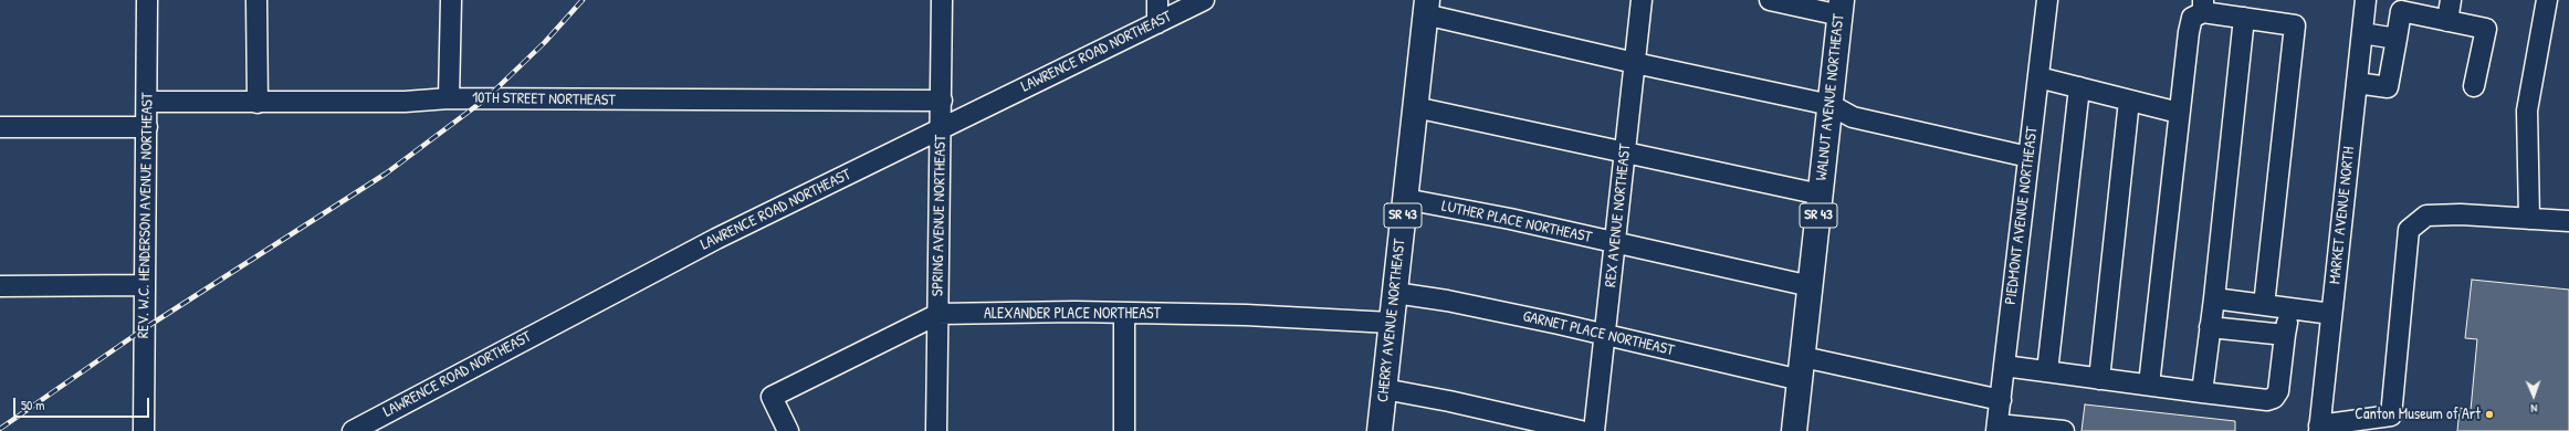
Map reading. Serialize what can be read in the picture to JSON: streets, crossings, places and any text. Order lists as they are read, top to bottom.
{
  "streets": {
    "main road": ["WALNUT AVENUE NORTHEAST", "SR 43", "CHERRY AVENUE NORTHEAST"],
    "street": [
      "LAWRENCE ROAD NORTHEAST",
      "10TH STREET NORTHEAST",
      "REV. W.C. HENDERSON AVENUE NORTHEAST",
      "SPRING AVENUE NORTHEAST",
      "REX AVENUE NORTHEAST",
      "PIEDMONT AVENUE NORTHEAST",
      "MARKET AVENUE NORTH",
      "LUTHER PLACE NORTHEAST",
      "ALEXANDER PLACE NORTHEAST",
      "GARNET PLACE NORTHEAST"
    ]
  },
  "crossings": [
    ["LAWRENCE ROAD NORTHEAST", "SPRING AVENUE NORTHEAST"],
    ["WALNUT AVENUE NORTHEAST", "LUTHER PLACE NORTHEAST"],
    ["WALNUT AVENUE NORTHEAST", "GARNET PLACE NORTHEAST"],
    ["10TH STREET NORTHEAST", "REV. W.C. HENDERSON AVENUE NORTHEAST"],
    ["10TH STREET NORTHEAST", "SPRING AVENUE NORTHEAST"],
    ["SPRING AVENUE NORTHEAST", "ALEXANDER PLACE NORTHEAST"],
    ["REX AVENUE NORTHEAST", "LUTHER PLACE NORTHEAST"],
    ["REX AVENUE NORTHEAST", "GARNET PLACE NORTHEAST"],
    ["PIEDMONT AVENUE NORTHEAST", "GARNET PLACE NORTHEAST"],
    ["LUTHER PLACE NORTHEAST", "CHERRY AVENUE NORTHEAST"],
    ["ALEXANDER PLACE NORTHEAST", "CHERRY AVENUE NORTHEAST"],
    ["CHERRY AVENUE NORTHEAST", "GARNET PLACE NORTHEAST"]
  ],
  "places": ["Canton Museum of Art"],
  "scale_bar": "50 m",
  "north": "bottom"
}
